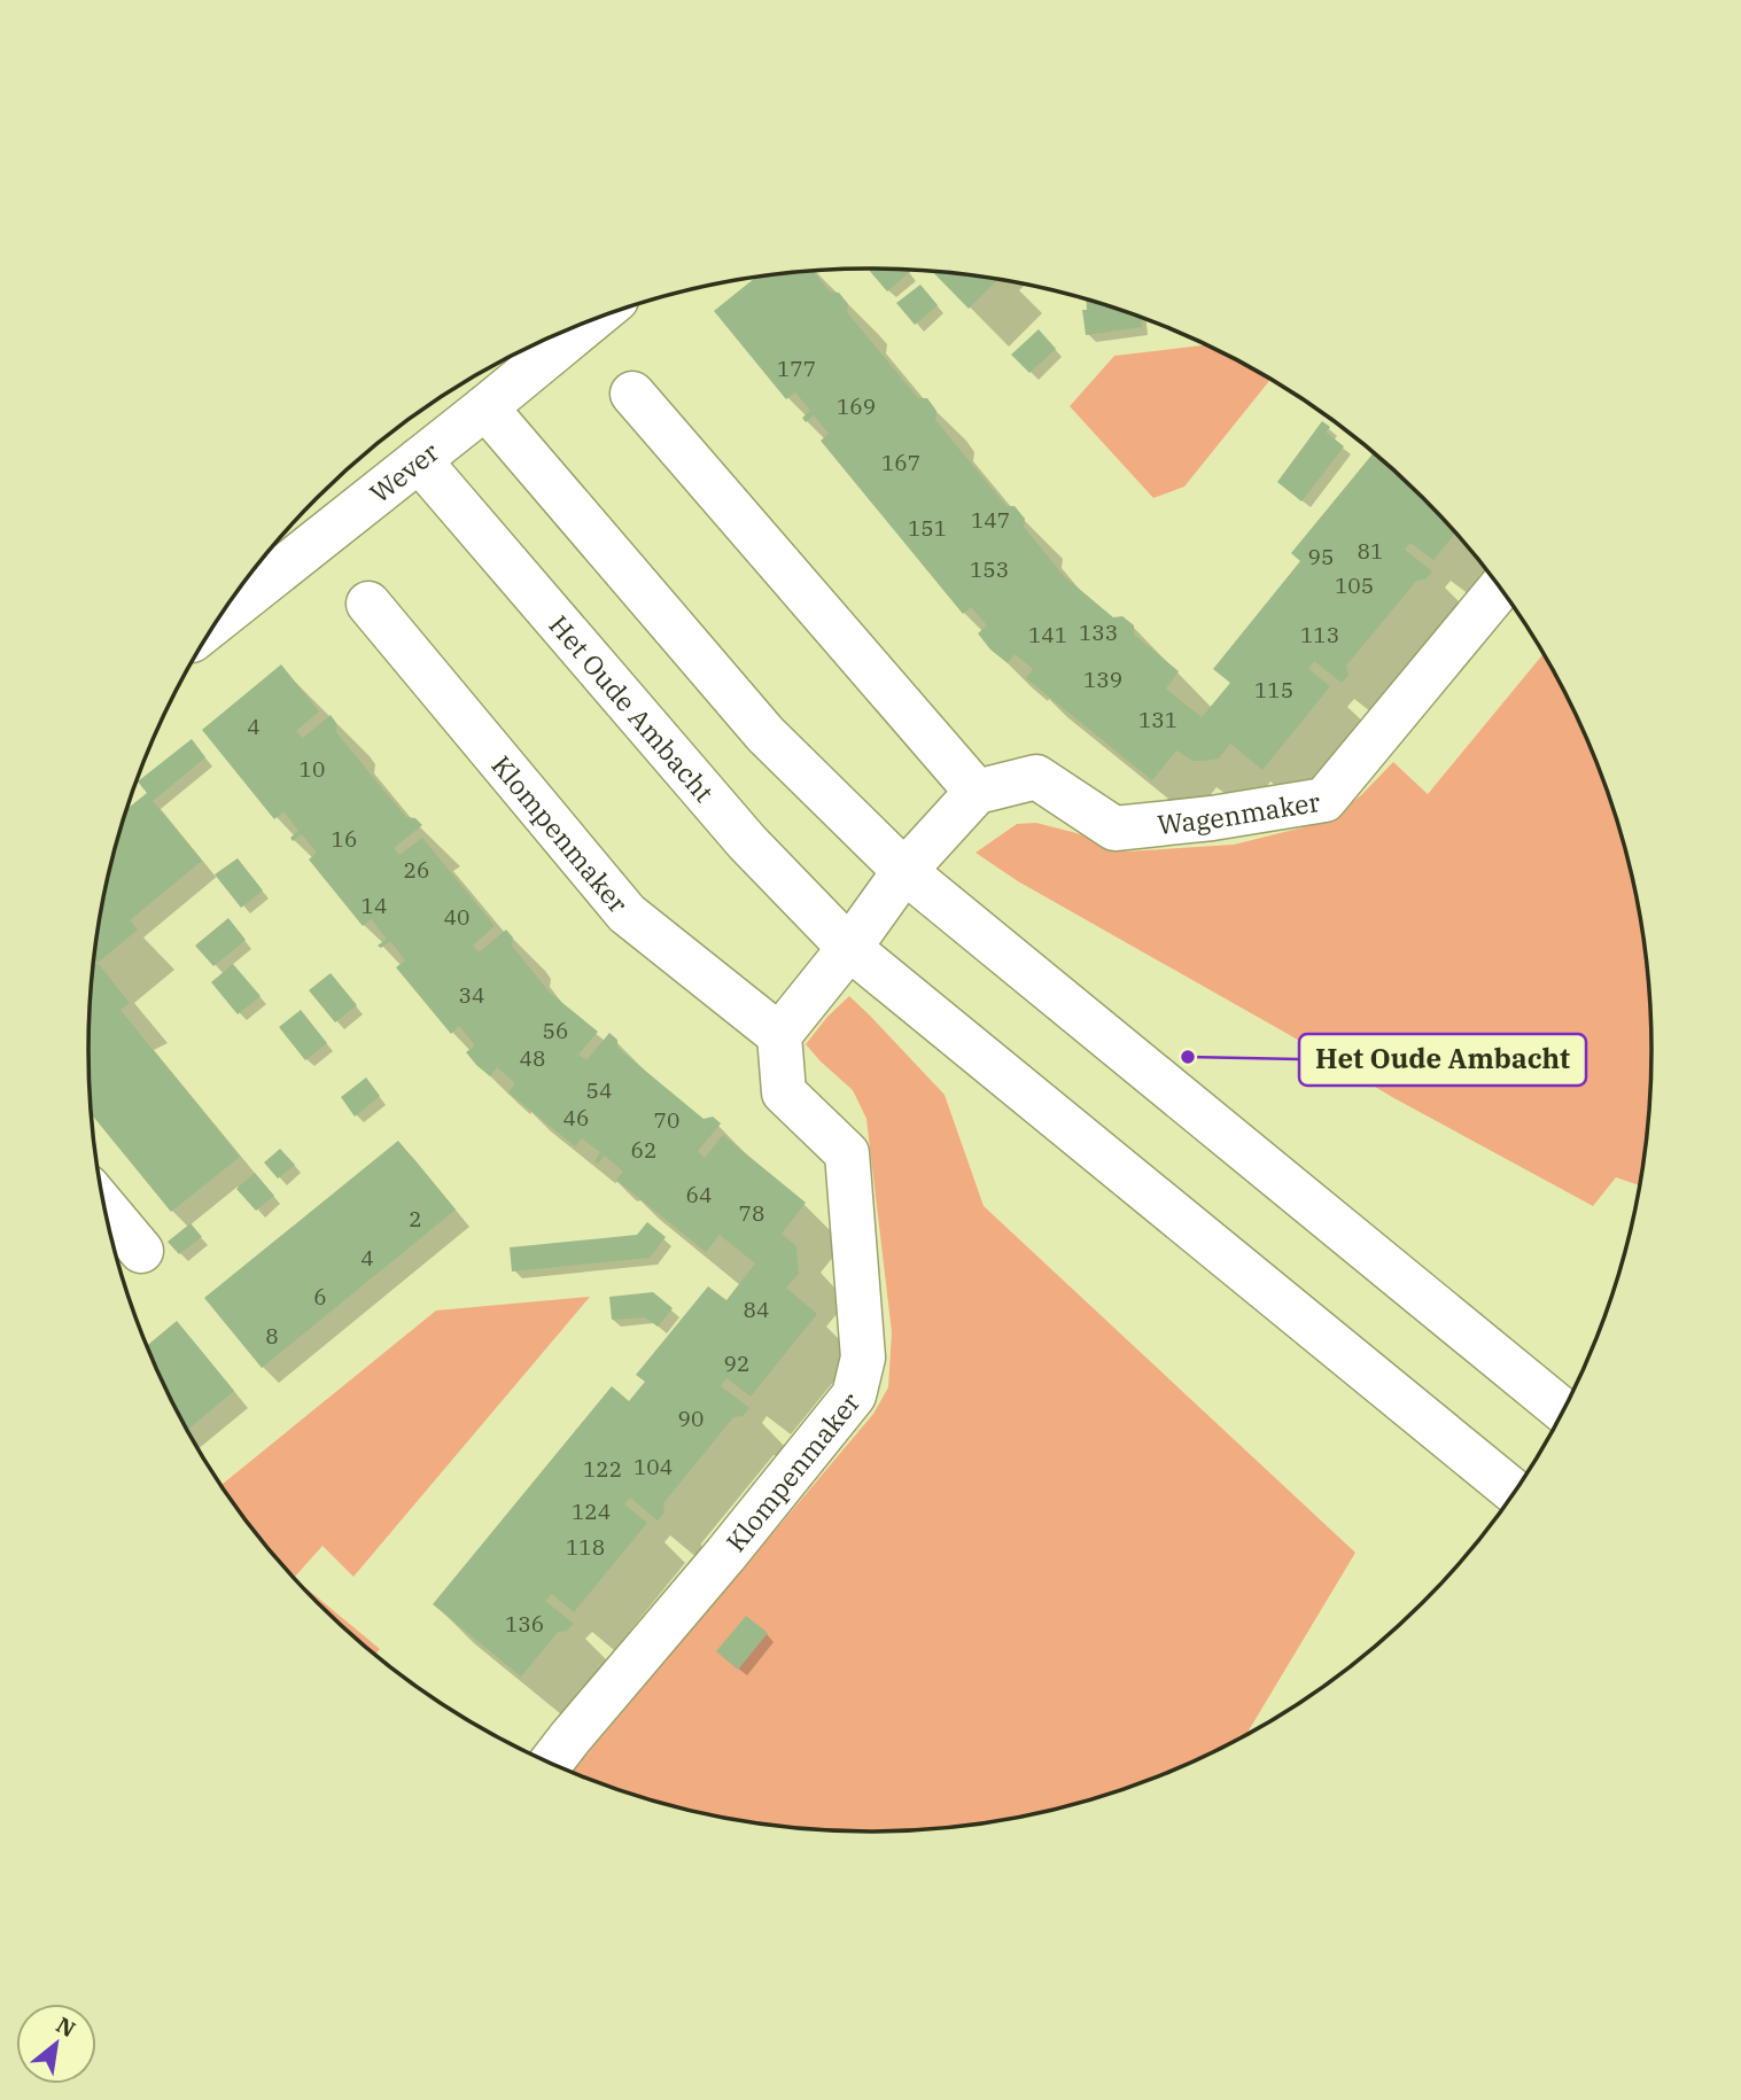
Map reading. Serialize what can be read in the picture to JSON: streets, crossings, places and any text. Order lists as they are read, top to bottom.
{
  "streets": {
    "street": [
      "Wever",
      "Het Oude Ambacht",
      "Wagenmaker",
      "Klompenmaker"
    ]
  },
  "crossings": [
    ["Wever", "Het Oude Ambacht"]
  ],
  "places": ["Het Oude Ambacht"],
  "house_numbers": [
    "177",
    "169",
    "167",
    "147",
    "151",
    "81",
    "95",
    "153",
    "105",
    "133",
    "141",
    "113",
    "139",
    "115",
    "131",
    "4",
    "10",
    "16",
    "26",
    "14",
    "40",
    "34",
    "56",
    "48",
    "54",
    "46",
    "70",
    "62",
    "64",
    "78",
    "2",
    "4",
    "6",
    "84",
    "8",
    "92",
    "90",
    "104",
    "122",
    "124",
    "118",
    "136"
  ],
  "north": "top right"
}
